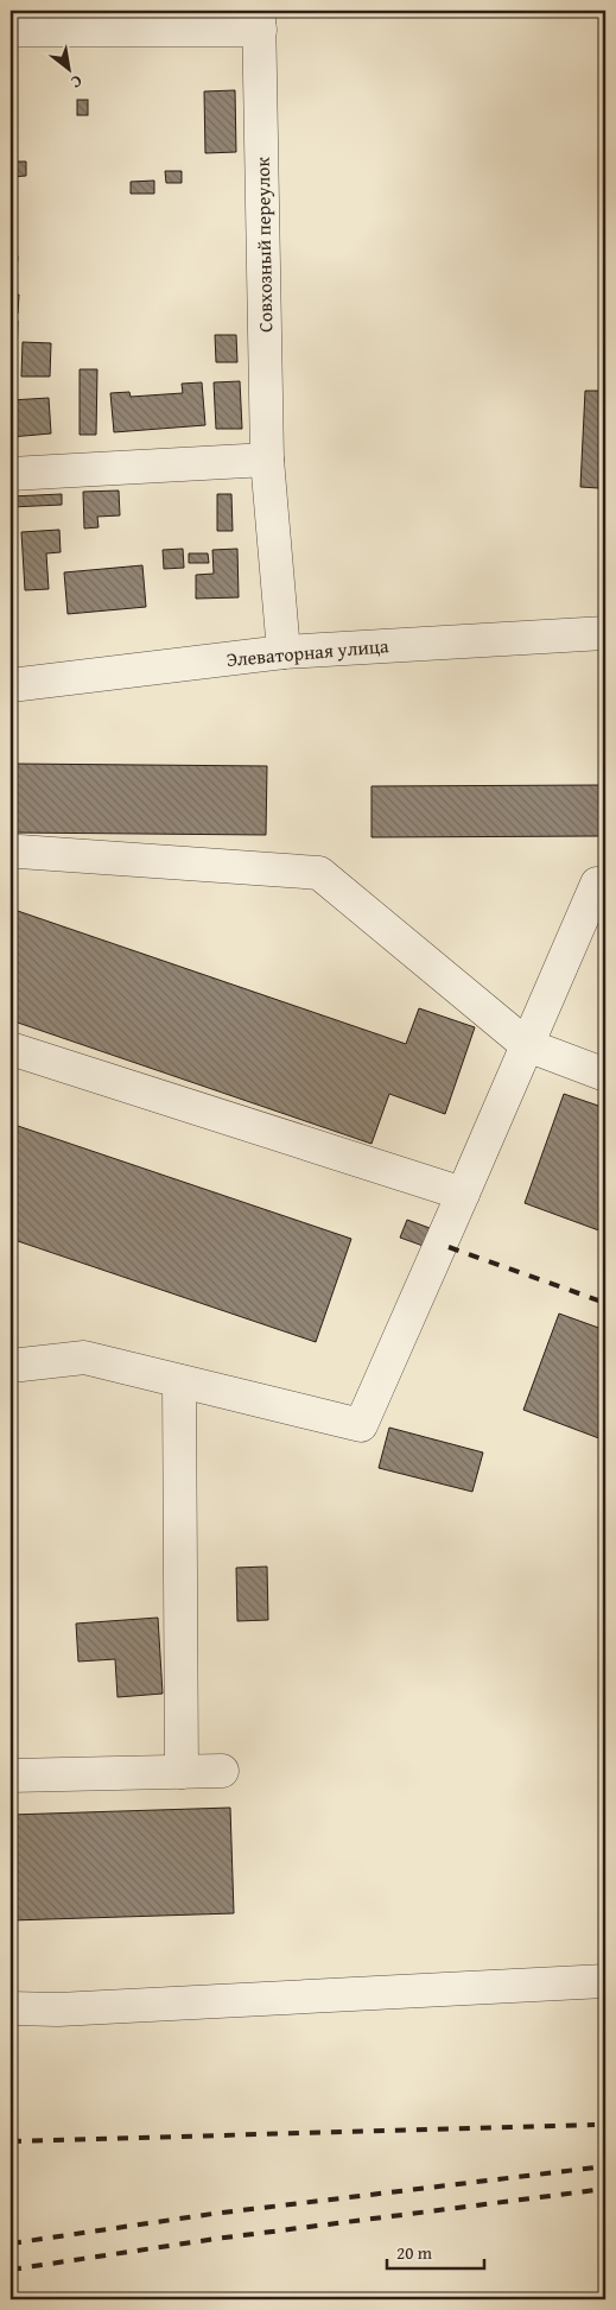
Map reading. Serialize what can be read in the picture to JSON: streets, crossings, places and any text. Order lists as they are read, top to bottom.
{
  "streets": {
    "street": ["Совхозный переулок", "Элеваторная улица"]
  },
  "crossings": [
    ["Совхозный переулок", "Элеваторная улица"]
  ],
  "scale_bar": "20 m",
  "north": "bottom right"
}
